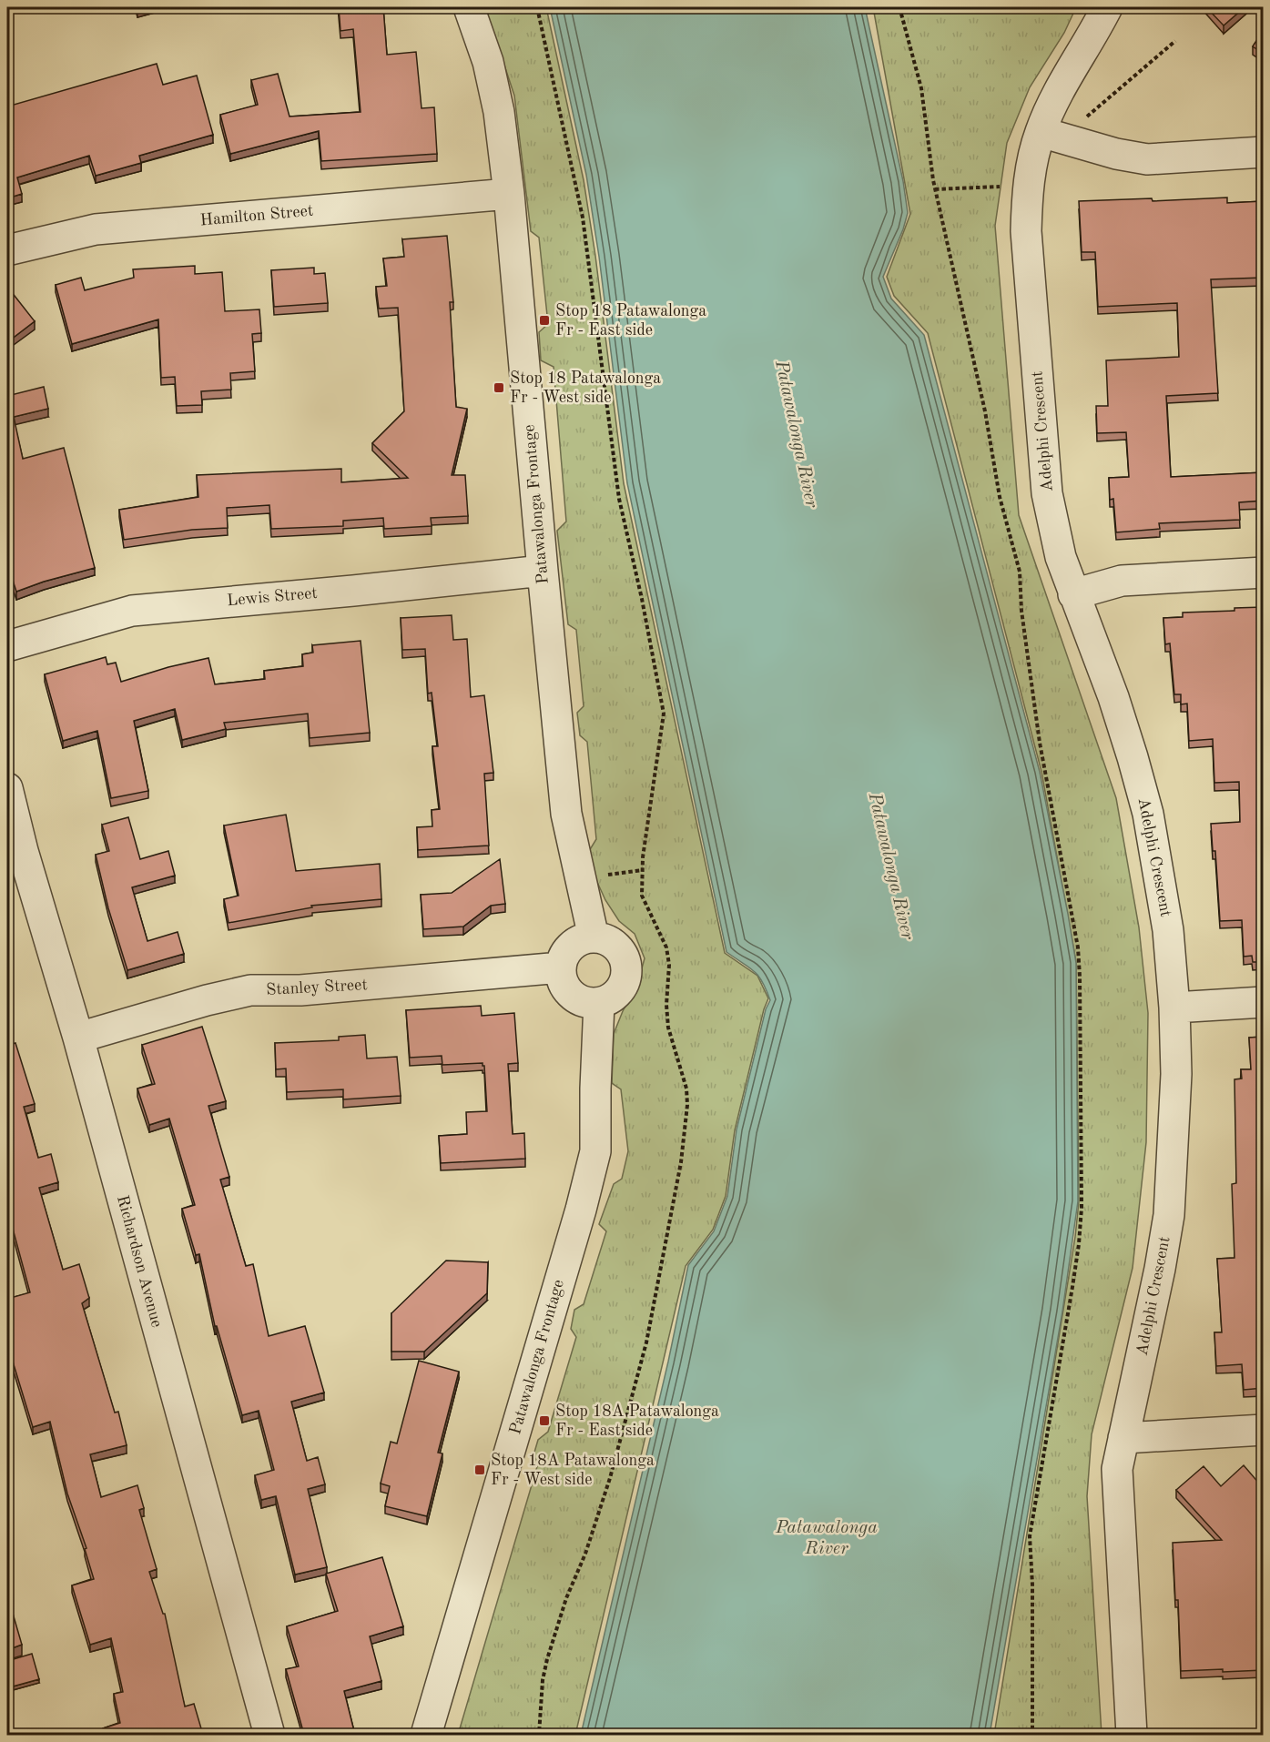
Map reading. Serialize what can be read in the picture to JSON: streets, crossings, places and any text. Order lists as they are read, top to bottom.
{
  "streets": {
    "street": [
      "Hamilton Street",
      "Adelphi Crescent",
      "Patawalonga Frontage",
      "Lewis Street",
      "Stanley Street",
      "Richardson Avenue"
    ]
  },
  "crossings": [
    ["Hamilton Street", "Patawalonga Frontage"],
    ["Patawalonga Frontage", "Lewis Street"],
    ["Patawalonga Frontage", "Stanley Street"],
    ["Stanley Street", "Richardson Avenue"]
  ],
  "water": ["Patawalonga River"],
  "places": {
    "transit": [
      "Stop 18 Patawalonga Fr - East side",
      "Stop 18 Patawalonga Fr - West side",
      "Stop 18A Patawalonga Fr - East side",
      "Stop 18A Patawalonga Fr - West side"
    ]
  }
}
